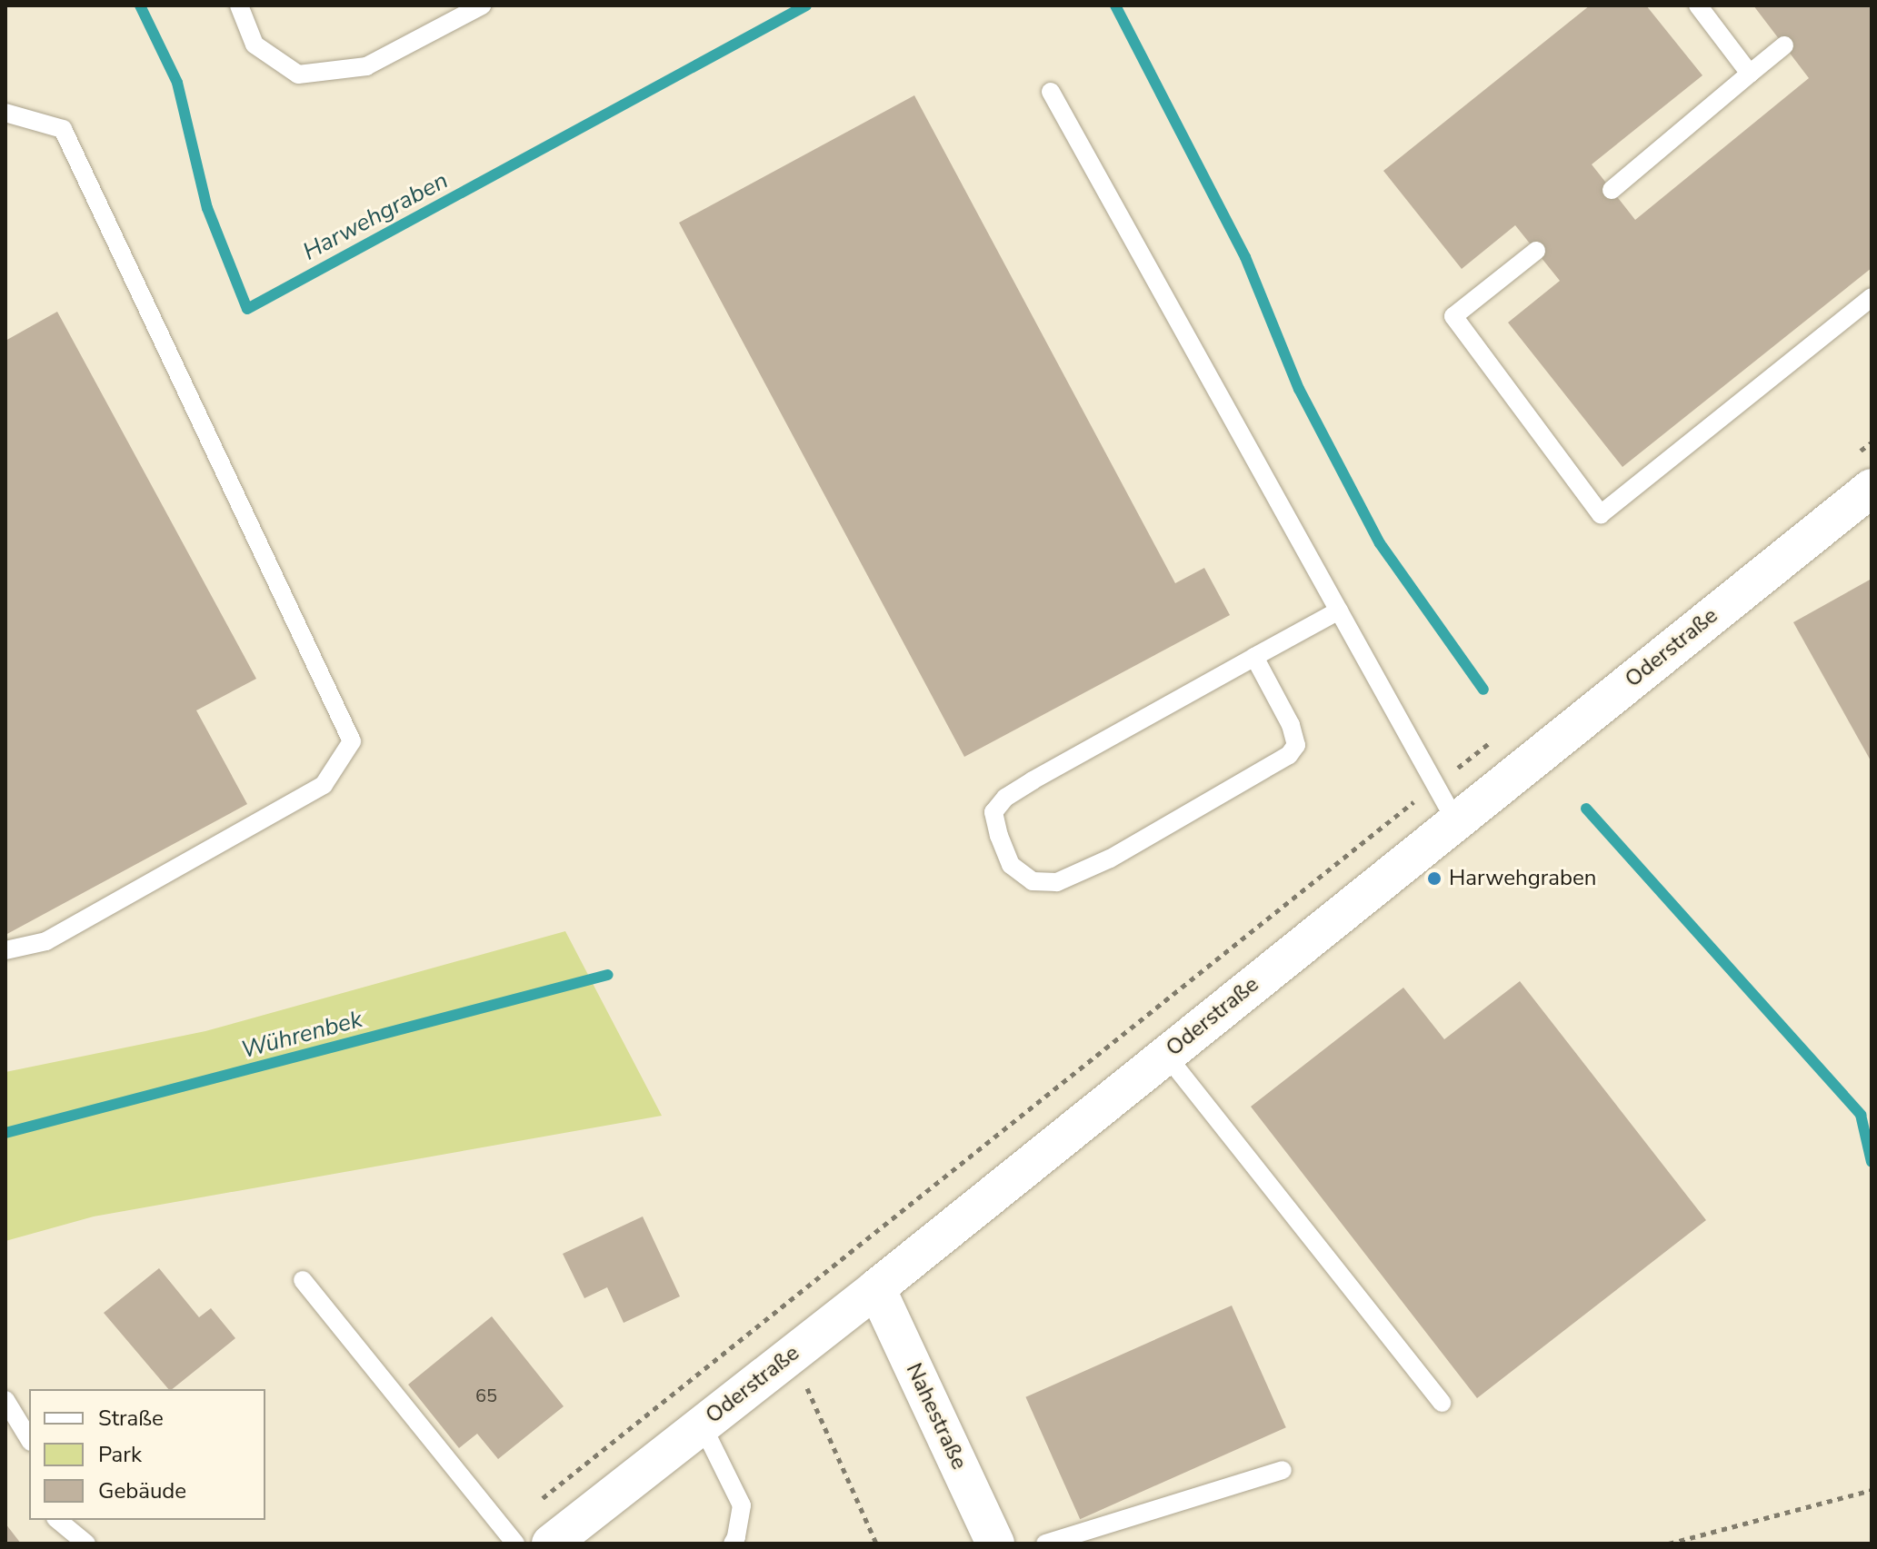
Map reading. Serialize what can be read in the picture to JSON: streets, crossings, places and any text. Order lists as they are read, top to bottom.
{
  "streets": {
    "street": ["Oderstraße", "Nahestraße"]
  },
  "crossings": [
    ["Oderstraße", "Nahestraße"]
  ],
  "water": ["Harwehgraben", "Wührenbek"],
  "places": ["Harwehgraben"],
  "house_numbers": ["65"],
  "legend": ["Straße", "Park", "Gebäude"]
}
